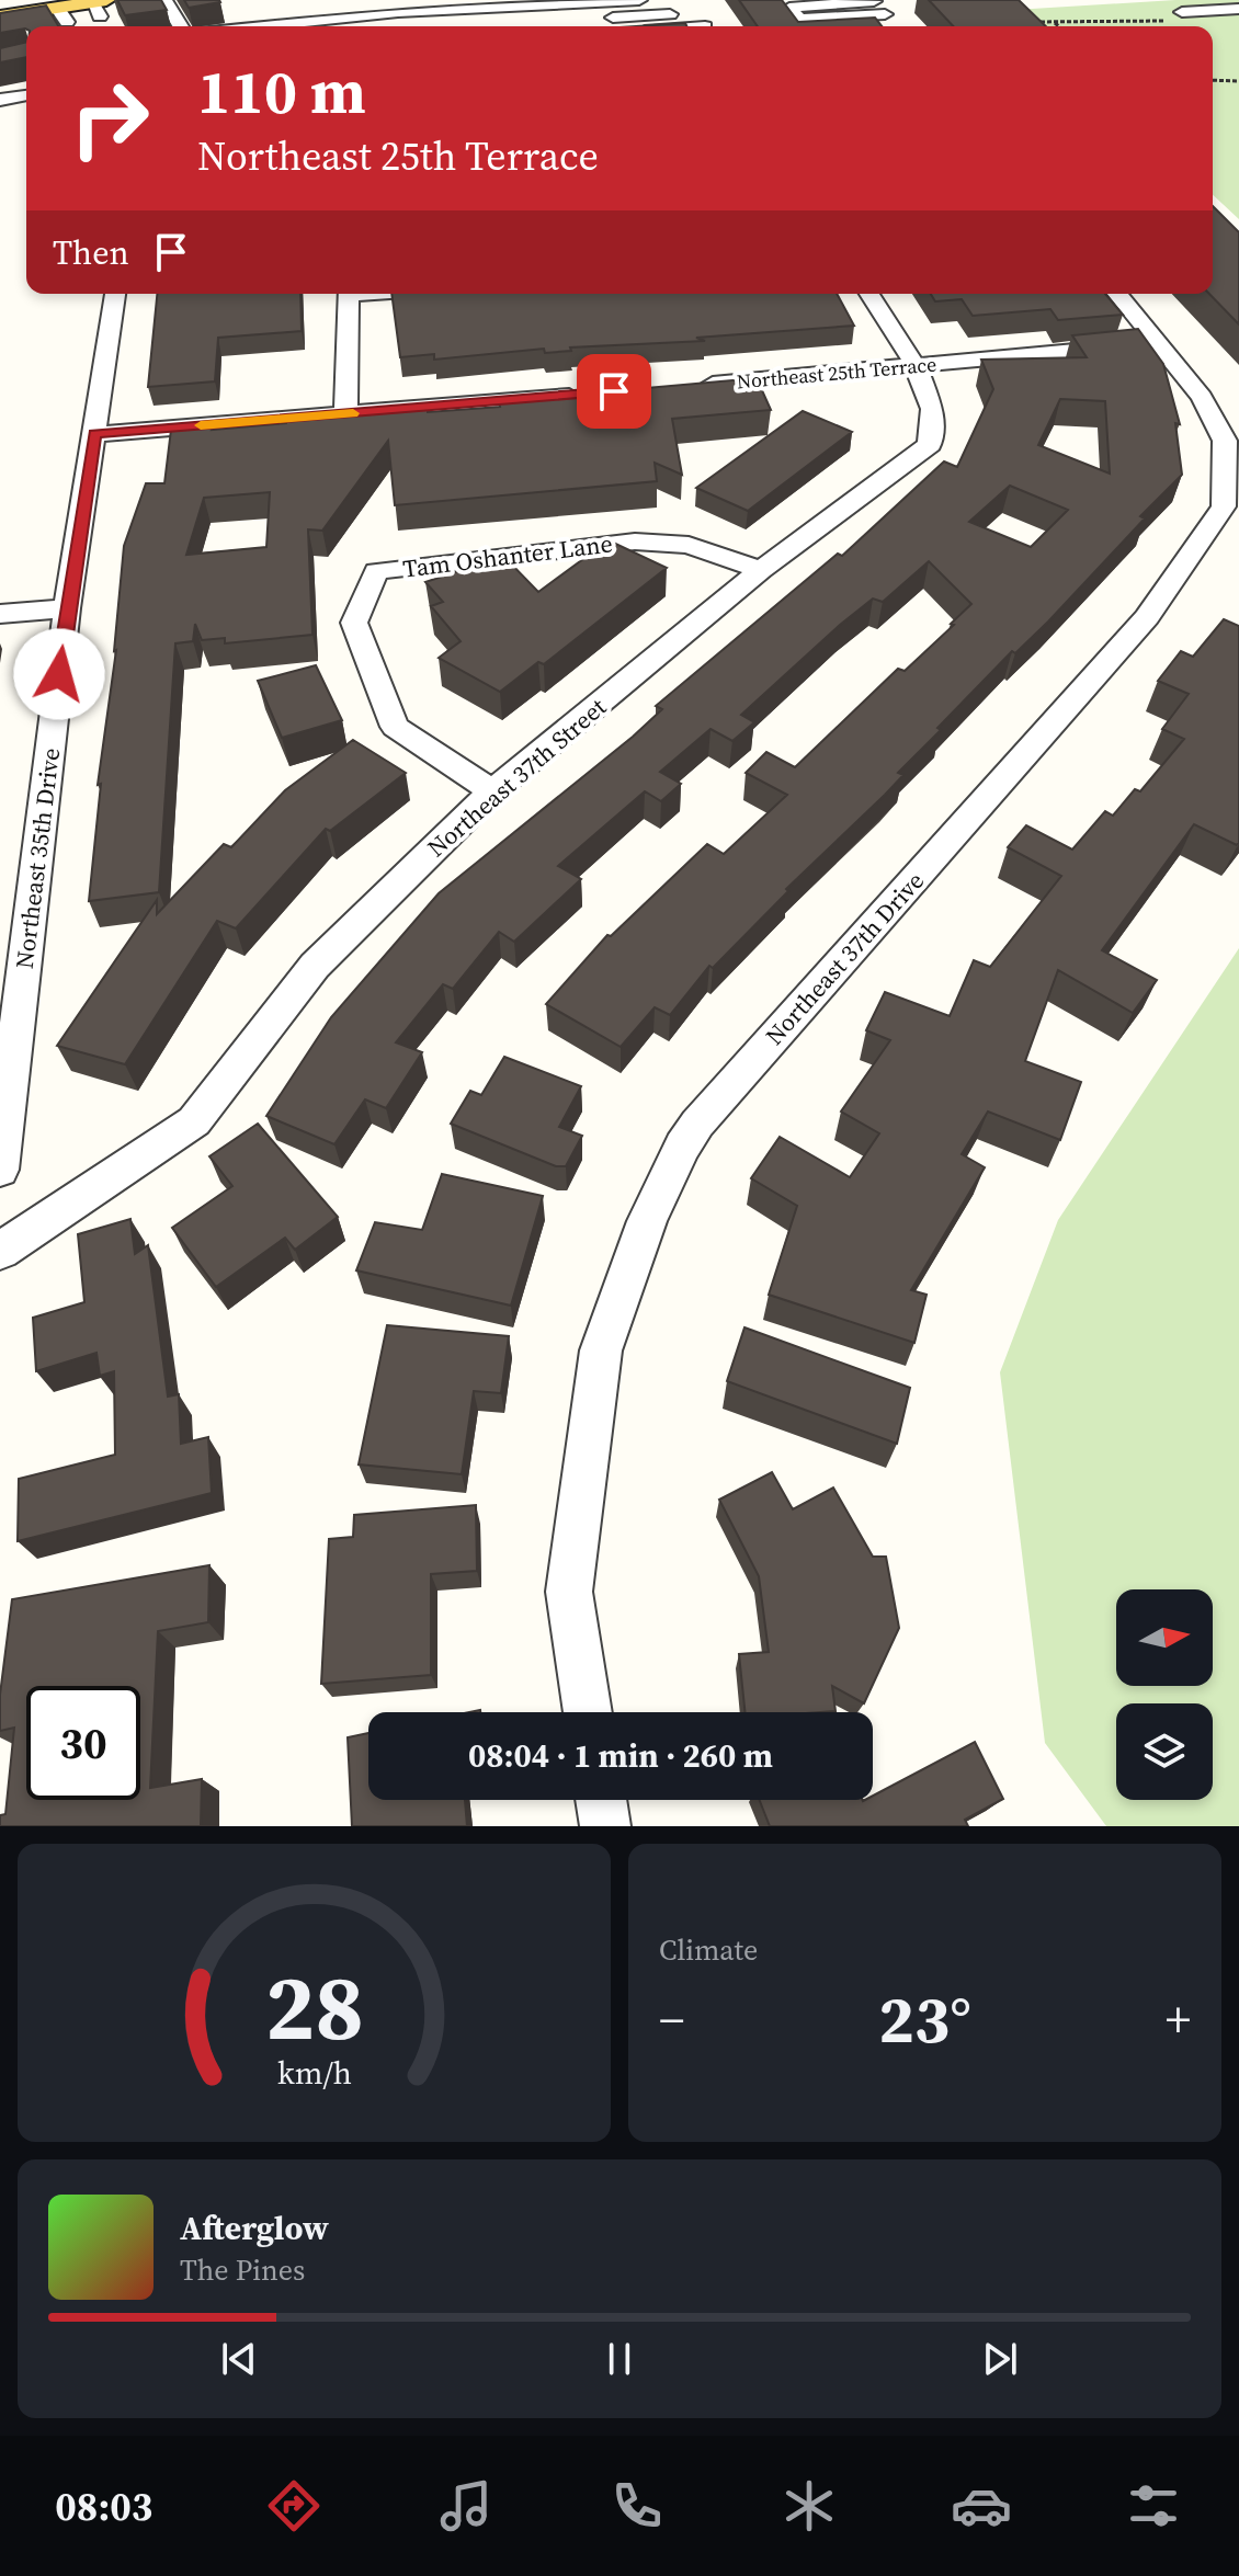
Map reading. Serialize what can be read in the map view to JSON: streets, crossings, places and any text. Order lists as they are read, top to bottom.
{
  "streets": {
    "street": [
      "Northeast 25th Terrace",
      "Tam Oshanter Lane",
      "Northeast 37th Street",
      "Northeast 35th Drive",
      "Northeast 37th Drive"
    ]
  },
  "crossings": [
    ["Northeast 25th Terrace", "Northeast 37th Street"],
    ["Northeast 25th Terrace", "Northeast 37th Drive"],
    ["Tam Oshanter Lane", "Northeast 37th Street"]
  ],
  "north": "right",
  "page": {
    "turn": ["110 m", "Northeast 25th Terrace"],
    "then": "Then",
    "limit": "30",
    "trip": "08:04 · 1 min · 260 m",
    "tile": "Climate",
    "heat": ["−", "23°", "+"],
    "song": ["Afterglow", "The Pines"],
    "tabs": "08:03",
    "gauge": ["28", "km/h"]
  }
}
